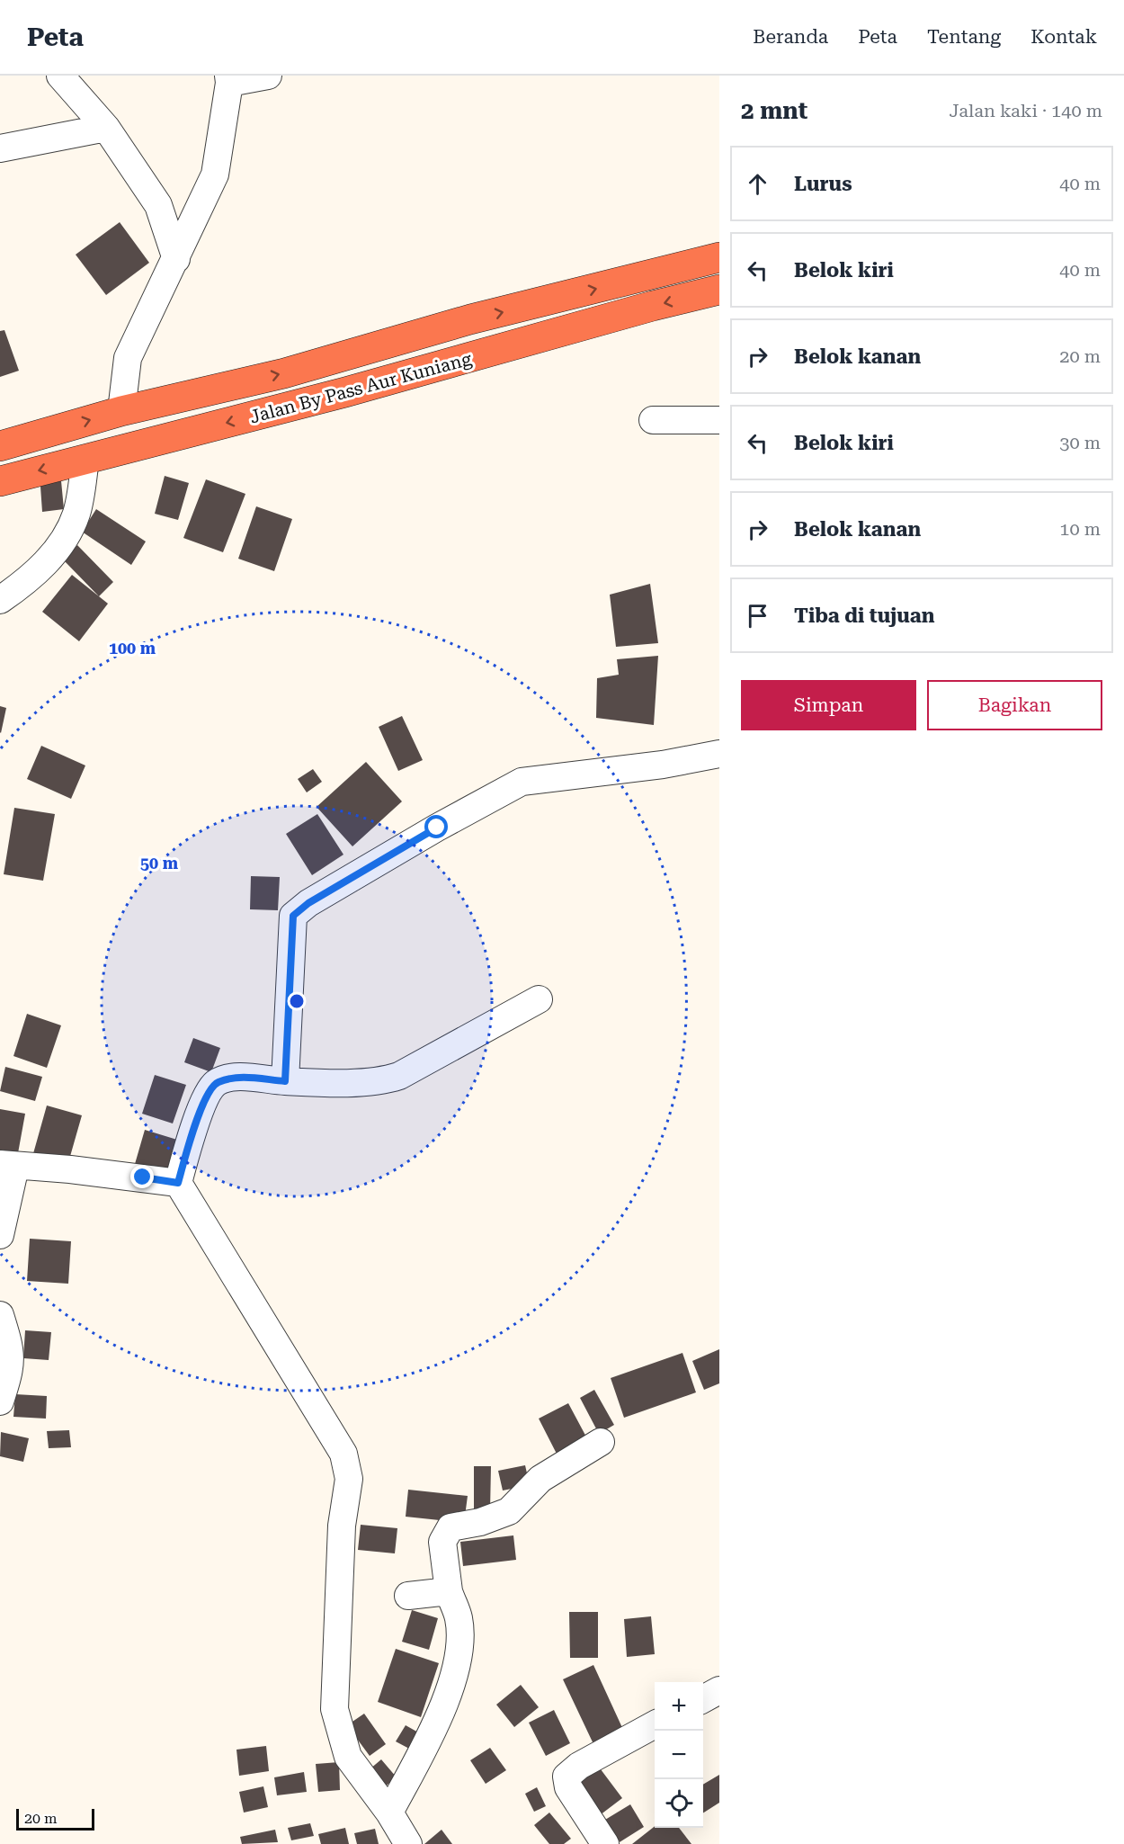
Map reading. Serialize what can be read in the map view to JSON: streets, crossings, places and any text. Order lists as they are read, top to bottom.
{
  "streets": {
    "highway": ["Jalan By Pass Aur Kuniang"]
  },
  "scale_bar": "20 m",
  "page": {
    "header": "Peta",
    "nav": [
      "Beranda",
      "Peta",
      "Tentang",
      "Kontak"
    ],
    "heading": ["2 mnt", "Jalan kaki · 140 m"],
    "list": [
      ["Lurus", "40 m"],
      ["Belok kiri", "40 m"],
      ["Belok kanan", "20 m"],
      ["Belok kiri", "30 m"],
      ["Belok kanan", "10 m"],
      "Tiba di tujuan"
    ],
    "buttons": ["Simpan", "Bagikan"],
    "map_buttons": ["+", "−"],
    "scale": "20 m"
  },
  "rings": ["100 m", "50 m"]
}
